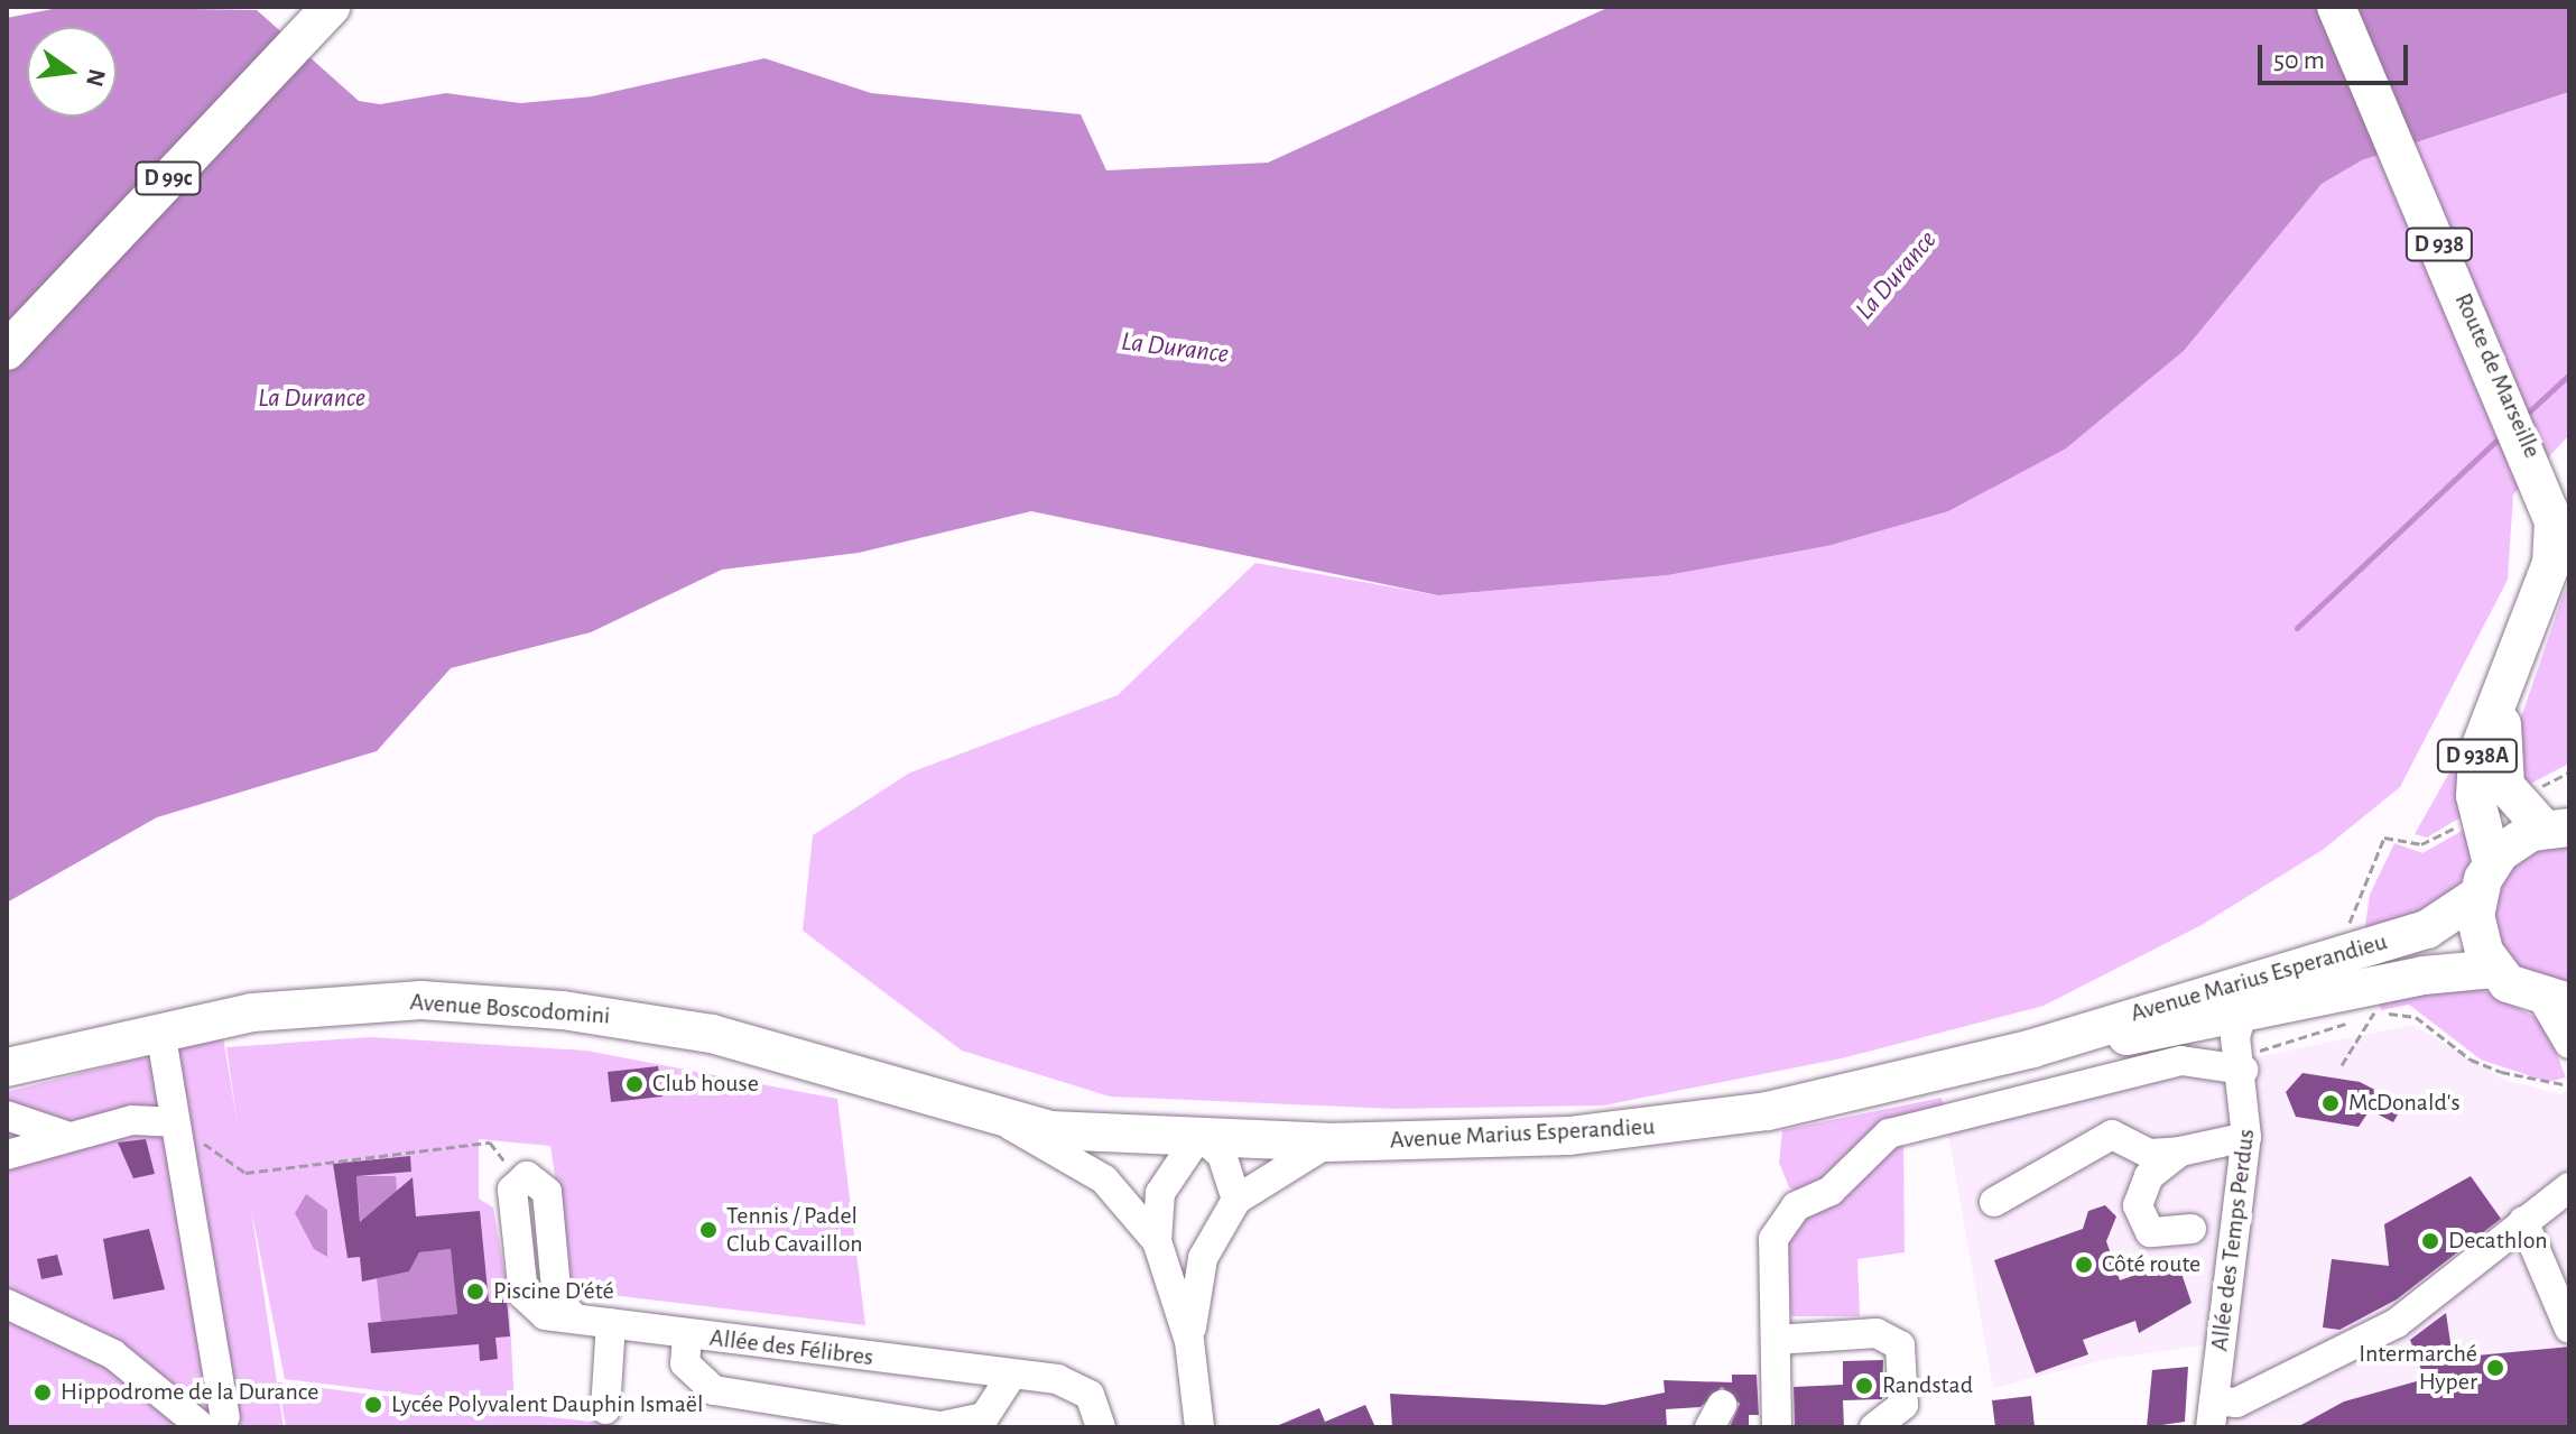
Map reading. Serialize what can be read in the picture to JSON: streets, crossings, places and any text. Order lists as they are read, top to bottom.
{
  "streets": {
    "main road": [
      "D 99c",
      "D 938",
      "Route de Marseille",
      "D 938A",
      "Avenue Marius Esperandieu",
      "Avenue Boscodomini"
    ],
    "street": ["Allée des Temps Perdus", "Allée des Félibres"]
  },
  "crossings": [
    ["Route de Marseille", "Avenue Marius Esperandieu"],
    ["Avenue Marius Esperandieu", "Avenue Boscodomini"],
    ["Avenue Marius Esperandieu", "Allée des Temps Perdus"]
  ],
  "water": ["La Durance"],
  "places": [
    "Club house",
    "McDonald's",
    "Tennis / Padel Club Cavaillon",
    "Decathlon",
    "Côté route",
    "Piscine D'été",
    "Intermarché Hyper",
    "Randstad",
    "Hippodrome de la Durance",
    "Lycée Polyvalent Dauphin Ismaël"
  ],
  "scale_bar": "50 m",
  "north": "right"
}
